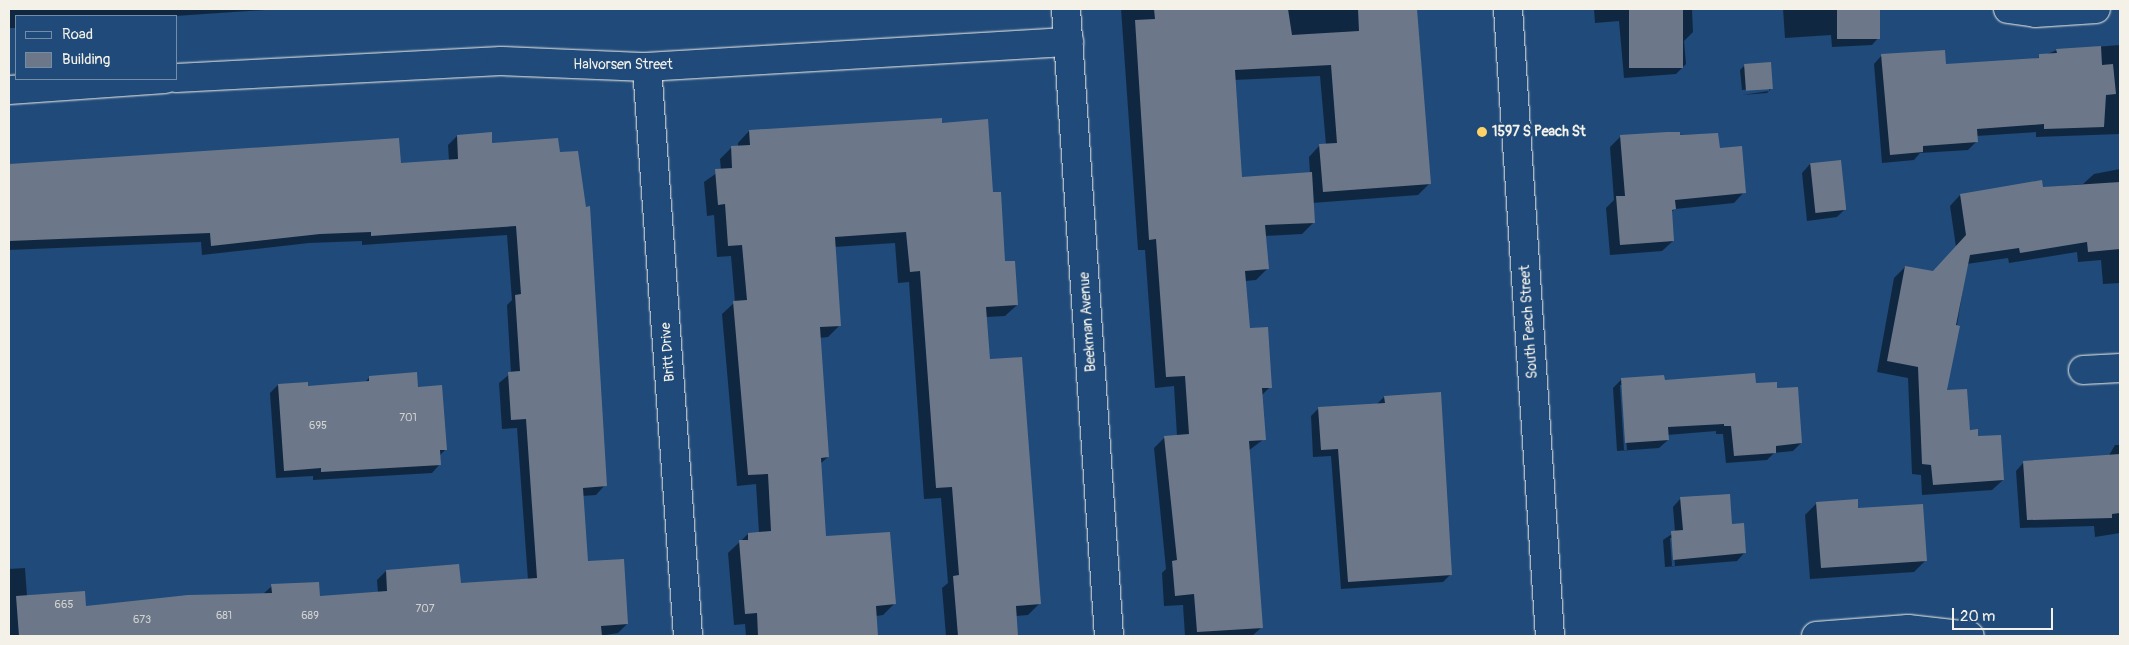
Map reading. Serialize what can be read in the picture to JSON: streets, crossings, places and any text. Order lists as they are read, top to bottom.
{
  "streets": {
    "street": [
      "Halvorsen Street",
      "Beekman Avenue",
      "South Peach Street",
      "Britt Drive"
    ]
  },
  "crossings": [
    ["Halvorsen Street", "Beekman Avenue"],
    ["Halvorsen Street", "Britt Drive"]
  ],
  "places": ["1597 S Peach St"],
  "house_numbers": [
    "701",
    "695",
    "665",
    "707",
    "681",
    "689",
    "673"
  ],
  "legend": ["Road", "Building"],
  "scale_bar": "20 m"
}
